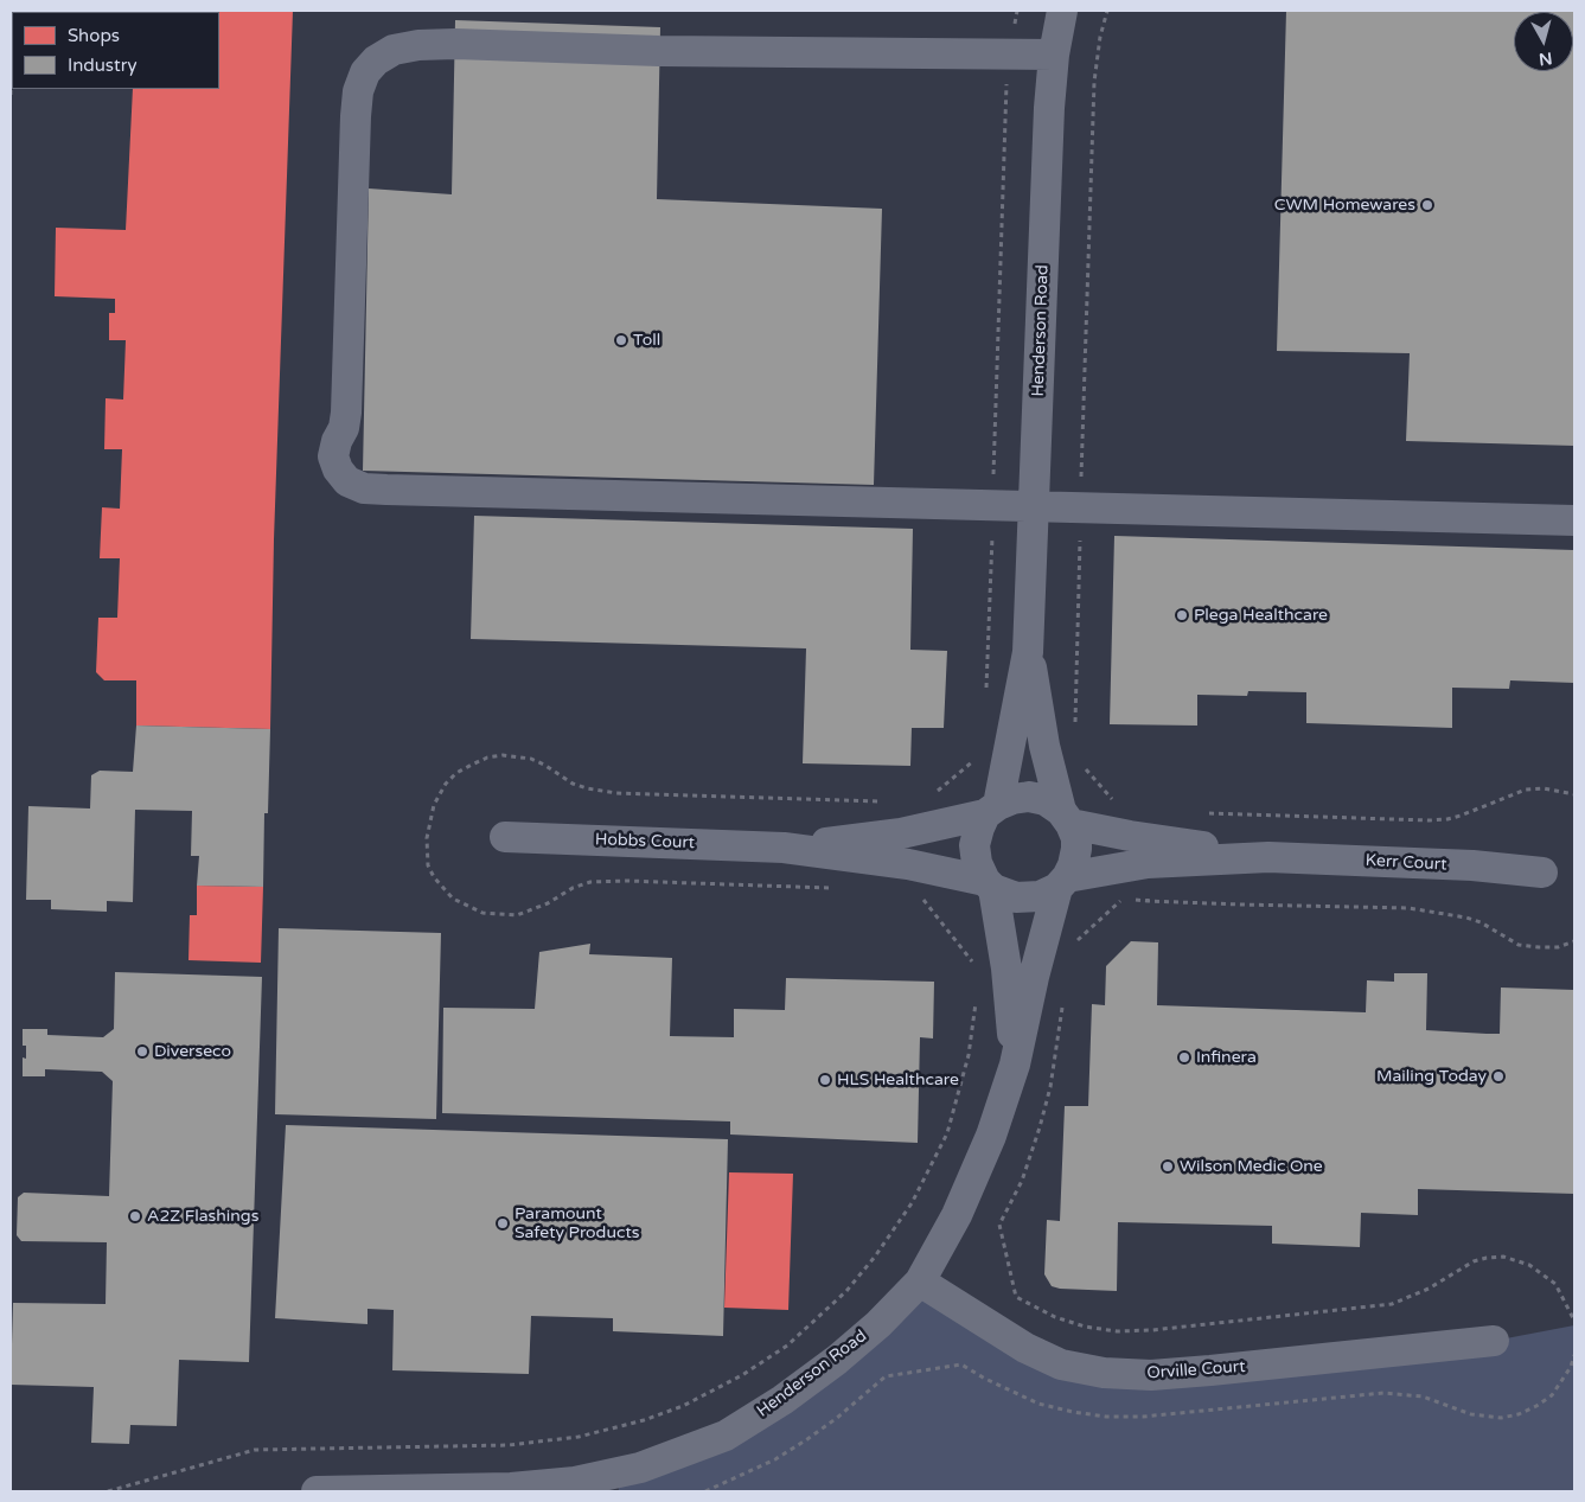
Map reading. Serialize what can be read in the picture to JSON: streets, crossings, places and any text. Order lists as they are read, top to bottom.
{
  "streets": {
    "street": [
      "Henderson Road",
      "Hobbs Court",
      "Kerr Court",
      "Orville Court"
    ]
  },
  "crossings": [
    ["Henderson Road", "Hobbs Court"],
    ["Henderson Road", "Kerr Court"],
    ["Henderson Road", "Orville Court"],
    ["Hobbs Court", "Kerr Court"]
  ],
  "places": [
    "CWM Homewares",
    "Toll",
    "Plega Healthcare",
    "Diverseco",
    "Infinera",
    "Mailing Today",
    "HLS Healthcare",
    "Wilson Medic One",
    "A2Z Flashings",
    "Paramount Safety Products"
  ],
  "legend": ["Shops", "Industry"],
  "north": "bottom"
}
